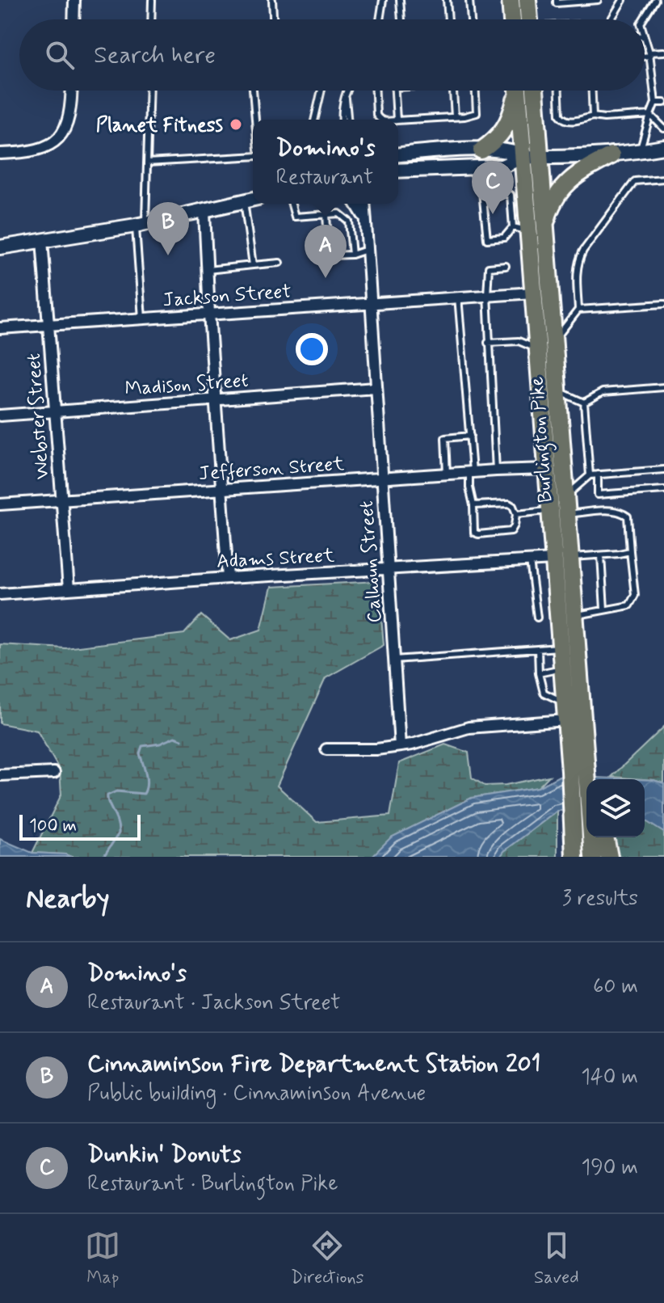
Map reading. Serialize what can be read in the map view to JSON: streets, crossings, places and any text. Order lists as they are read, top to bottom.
{
  "streets": {
    "highway": ["Burlington Pike"],
    "street": [
      "Jackson Street",
      "Madison Street",
      "Webster Street",
      "Jefferson Street",
      "Adams Street",
      "Calhoun Street"
    ]
  },
  "crossings": [
    ["Jackson Street", "Webster Street"],
    ["Jackson Street", "Burlington Pike"],
    ["Jackson Street", "Calhoun Street"],
    ["Madison Street", "Webster Street"],
    ["Madison Street", "Calhoun Street"],
    ["Webster Street", "Jefferson Street"],
    ["Webster Street", "Adams Street"],
    ["Burlington Pike", "Jefferson Street"],
    ["Burlington Pike", "Adams Street"],
    ["Jefferson Street", "Calhoun Street"],
    ["Adams Street", "Calhoun Street"]
  ],
  "places": ["Planet Fitness"],
  "scale_bar": "100 m",
  "page": {
    "search": "Search here",
    "popup": ["Domino's", "Restaurant"],
    "pins": ["C", "B", "A"],
    "scale": "100 m",
    "heading": ["Nearby", "3 results"],
    "list": [
      {
        "mark": "A",
        "name": "Domino's",
        "note": "Restaurant · Jackson Street",
        "value": "60 m"
      },
      {
        "mark": "B",
        "name": "Cinnaminson Fire Department Station 201",
        "note": "Public building · Cinnaminson Avenue",
        "value": "140 m"
      },
      {
        "mark": "C",
        "name": "Dunkin' Donuts",
        "note": "Restaurant · Burlington Pike",
        "value": "190 m"
      }
    ],
    "nav": ["Map", "Directions", "Saved"]
  }
}
